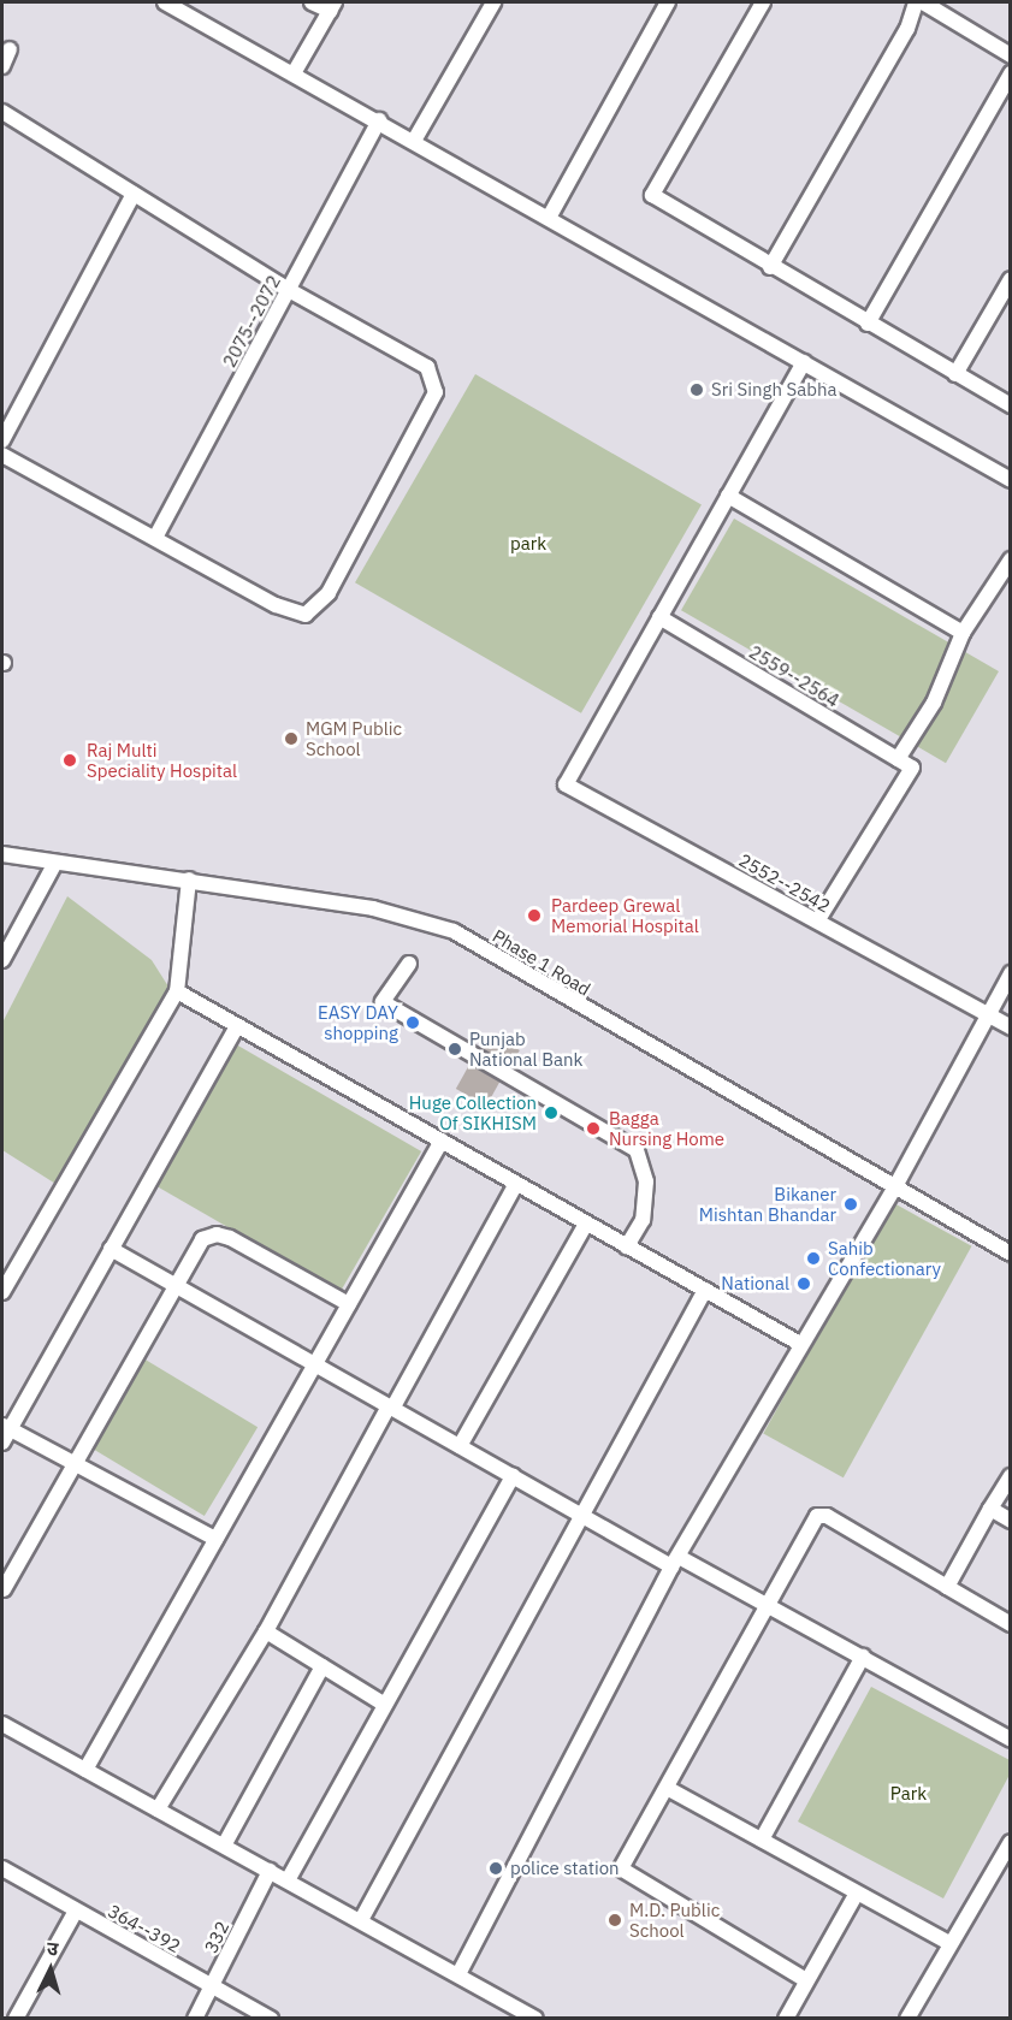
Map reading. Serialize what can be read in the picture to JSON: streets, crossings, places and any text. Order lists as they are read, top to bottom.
{
  "streets": {
    "street": [
      "2075--2072",
      "2559--2564",
      "2552--2542",
      "Phase 1 Road",
      "364--392",
      "332"
    ]
  },
  "crossings": [
    ["2559--2564", "2552--2542"],
    ["364--392", "332"]
  ],
  "parks": ["park", "Park"],
  "places": [
    "Sri Singh Sabha",
    "MGM Public School",
    "Raj Multi Speciality Hospital",
    "Pardeep Grewal Memorial Hospital",
    "EASY DAY shopping",
    "Punjab National Bank",
    "Huge Collection Of SIKHISM",
    "Bagga Nursing Home",
    "Bikaner Mishtan Bhandar",
    "Sahib Confectionary",
    "National",
    "police station",
    "M.D. Public School"
  ],
  "north": "top"
}
